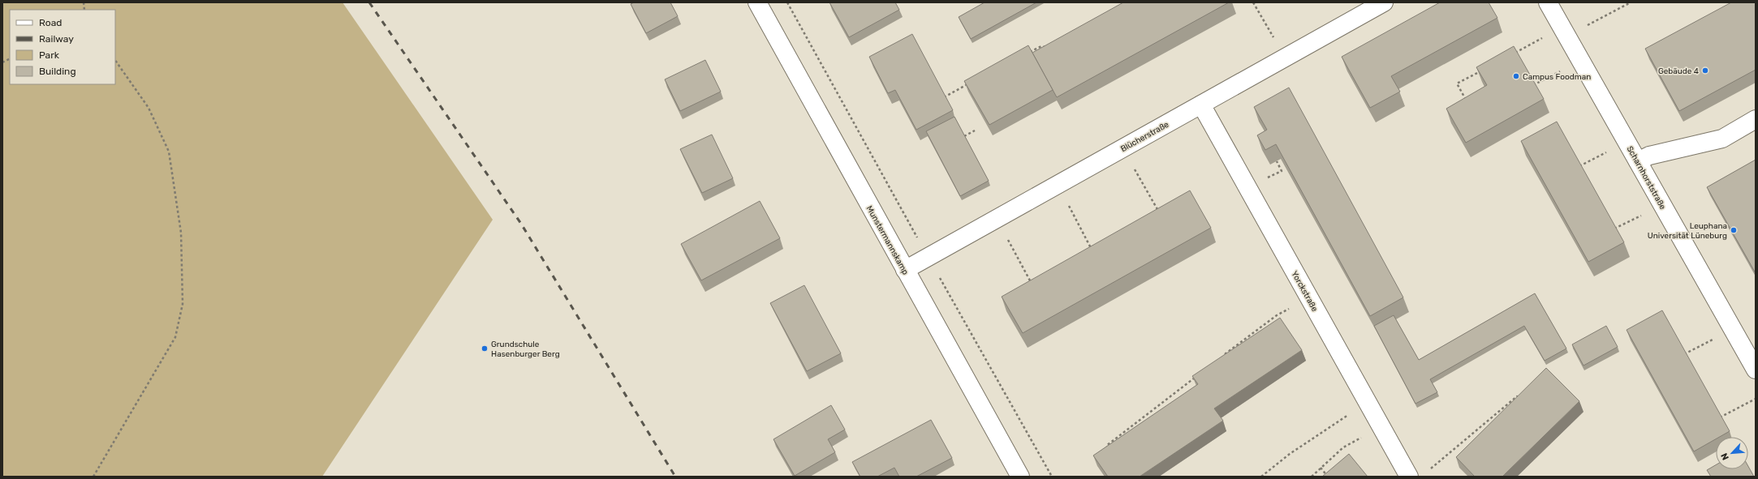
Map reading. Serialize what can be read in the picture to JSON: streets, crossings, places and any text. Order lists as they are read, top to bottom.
{
  "streets": {
    "street": [
      "Blücherstraße",
      "Scharnhorststraße",
      "Munstermannskamp",
      "Yorckstraße"
    ]
  },
  "crossings": [
    ["Blücherstraße", "Munstermannskamp"],
    ["Blücherstraße", "Yorckstraße"]
  ],
  "places": [
    "Gebäude 4",
    "Campus Foodman",
    "Leuphana Universität Lüneburg",
    "Grundschule Hasenburger Berg"
  ],
  "legend": [
    "Road",
    "Railway",
    "Park",
    "Building"
  ],
  "north": "bottom left"
}
